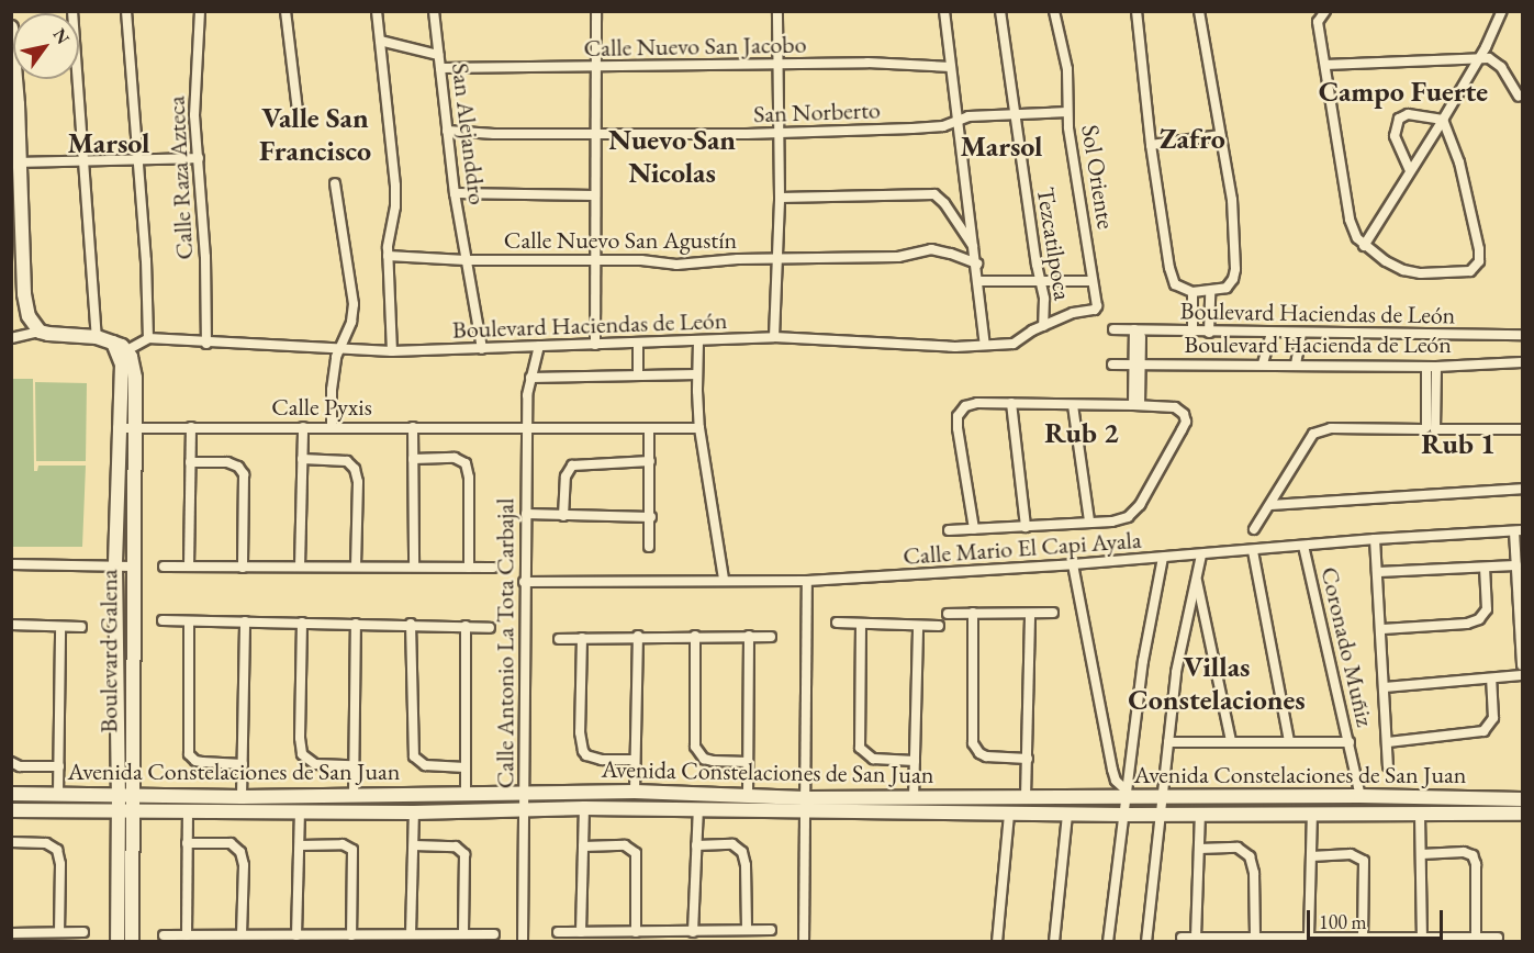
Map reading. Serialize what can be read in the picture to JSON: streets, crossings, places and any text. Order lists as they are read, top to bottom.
{
  "streets": {
    "street": [
      "Calle Nuevo San Jacobo",
      "San Norberto",
      "San Alejanddro",
      "Sol Oriente",
      "Calle Raza Azteca",
      "Calle Nuevo San Agustín",
      "Tezcatilpoca",
      "Boulevard Haciendas de León",
      "Boulevard Hacienda de León",
      "Calle Pyxis",
      "Calle Mario El Capi Ayala",
      "Calle Antonio La Tota Carbajal",
      "Coronado Muñiz",
      "Boulevard Galena",
      "Avenida Constelaciones de San Juan"
    ]
  },
  "crossings": [
    ["Calle Nuevo San Jacobo", "San Alejanddro"],
    ["San Norberto", "San Alejanddro"],
    ["San Norberto", "Sol Oriente"],
    ["San Norberto", "Tezcatilpoca"],
    ["San Alejanddro", "Calle Nuevo San Agustín"],
    ["San Alejanddro", "Boulevard Haciendas de León"],
    ["Sol Oriente", "Boulevard Haciendas de León"],
    ["Calle Raza Azteca", "Boulevard Haciendas de León"],
    ["Tezcatilpoca", "Boulevard Haciendas de León"],
    ["Boulevard Haciendas de León", "Calle Antonio La Tota Carbajal"],
    ["Calle Pyxis", "Calle Antonio La Tota Carbajal"],
    ["Calle Pyxis", "Boulevard Galena"],
    ["Calle Mario El Capi Ayala", "Calle Antonio La Tota Carbajal"],
    ["Calle Mario El Capi Ayala", "Coronado Muñiz"],
    ["Calle Antonio La Tota Carbajal", "Avenida Constelaciones de San Juan"],
    ["Coronado Muñiz", "Avenida Constelaciones de San Juan"],
    ["Boulevard Galena", "Avenida Constelaciones de San Juan"]
  ],
  "districts": [
    "Campo Fuerte",
    "Valle San Francisco",
    "Zafro",
    "Nuevo San Nicolas",
    "Marsol",
    "Marsol",
    "Rub 2",
    "Rub 1",
    "Villas Constelaciones"
  ],
  "scale_bar": "100 m",
  "north": "top right"
}
